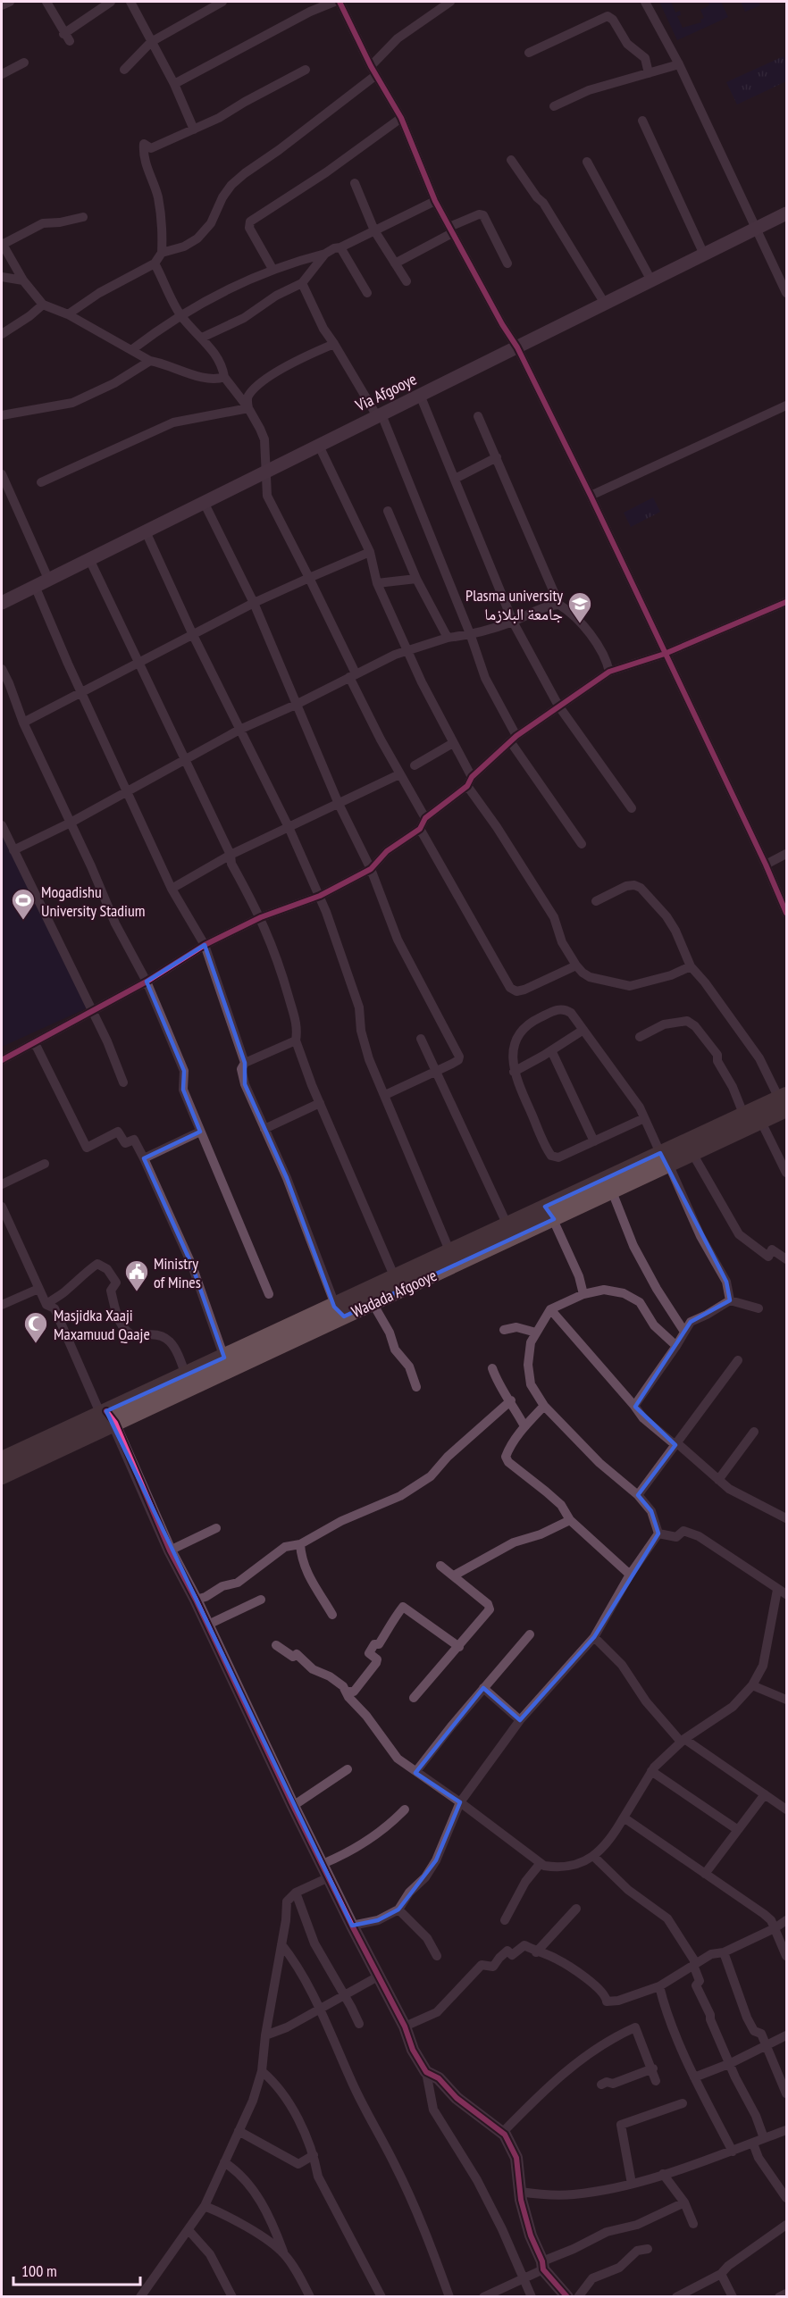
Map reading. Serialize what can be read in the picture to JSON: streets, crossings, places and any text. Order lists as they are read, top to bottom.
{
  "streets": {
    "highway": ["Wadada Afgooye"],
    "main road": ["Via Afgooye"]
  },
  "places": {
    "school or university": ["Plasma university جامعة البلازما"],
    "sports": ["Mogadishu University Stadium"],
    "public building": ["Ministry of Mines"],
    "mosque": ["Masjidka Xaaji Maxamuud Qaaje"]
  },
  "scale_bar": "100 m"
}
